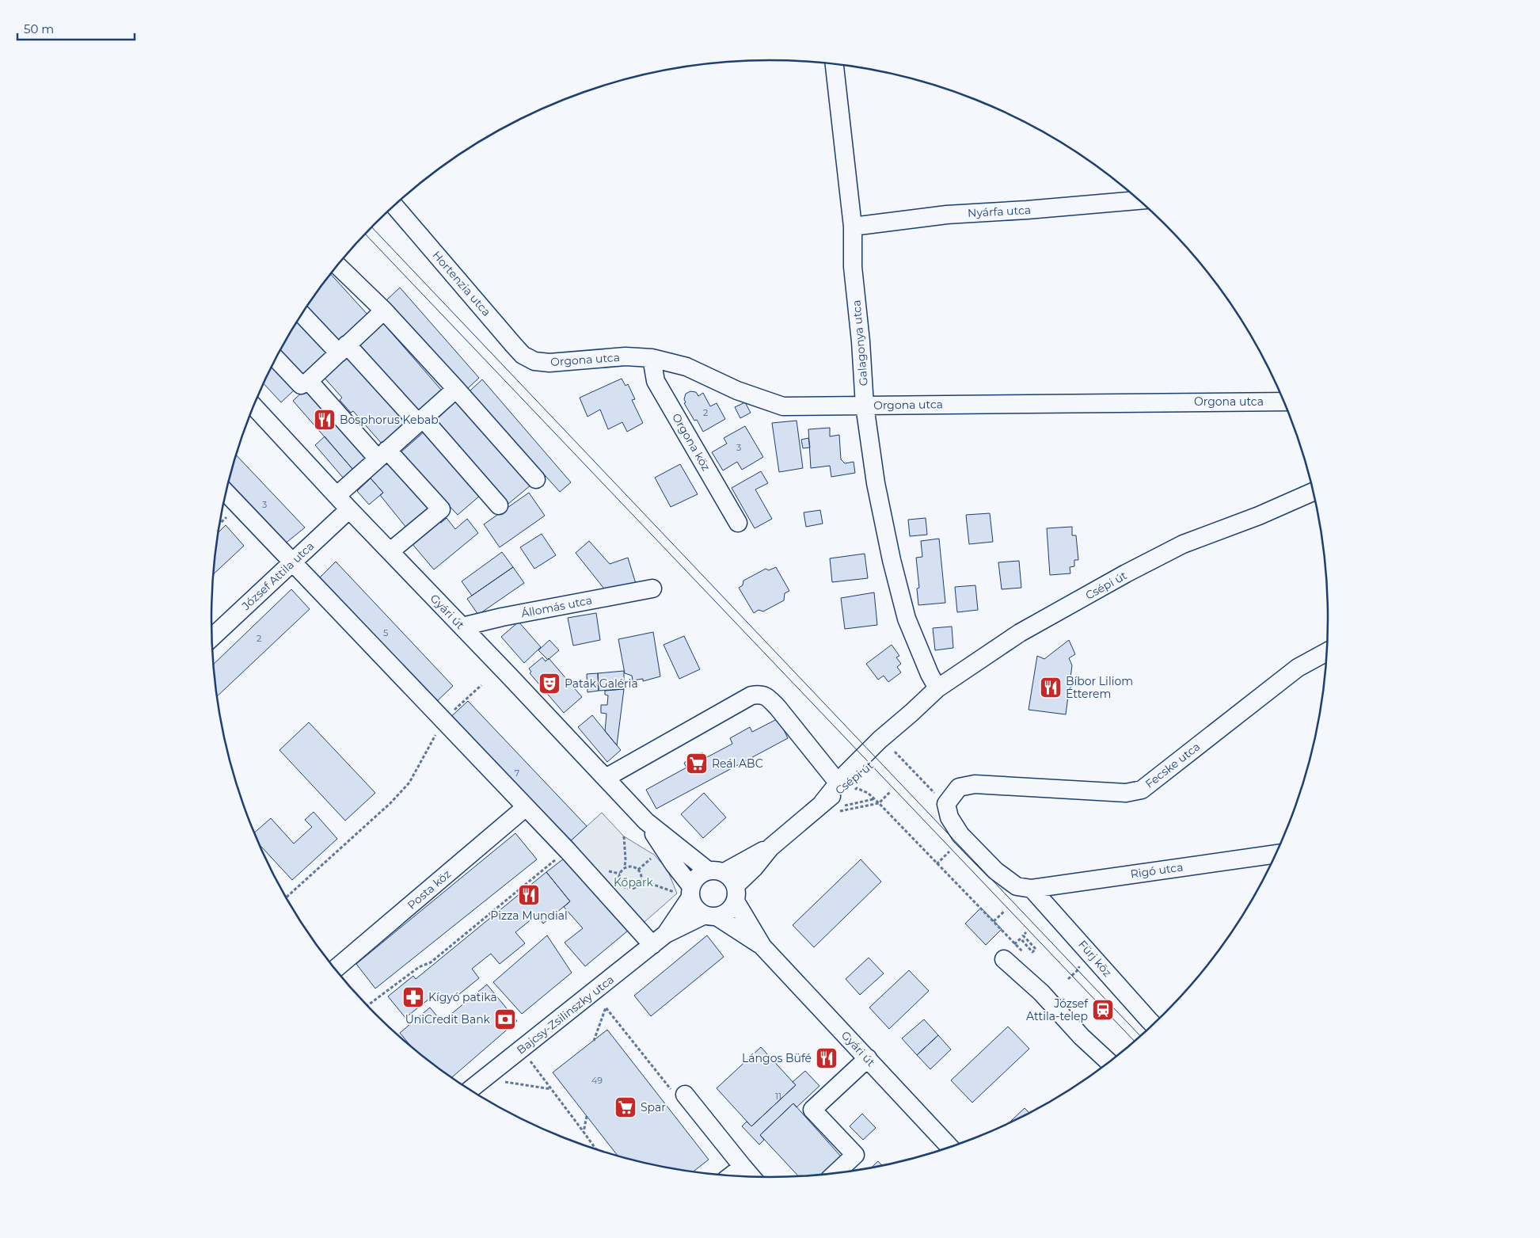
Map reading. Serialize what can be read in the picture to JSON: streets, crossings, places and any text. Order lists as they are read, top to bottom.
{
  "streets": {
    "street": [
      "Nyárfa utca",
      "Hortenzia utca",
      "Galagonya utca",
      "Orgona utca",
      "Orgona köz",
      "József Attila utca",
      "Csépi út",
      "Állomás utca",
      "Gyári út",
      "Fecske utca",
      "Rigó utca",
      "Posta köz",
      "Fürj köz",
      "Bajcsy-Zsilinszky utca"
    ]
  },
  "crossings": [
    ["Nyárfa utca", "Galagonya utca"],
    ["Hortenzia utca", "Orgona utca"],
    ["Galagonya utca", "Orgona utca"],
    ["Galagonya utca", "Csépi út"],
    ["Orgona utca", "Orgona köz"],
    ["József Attila utca", "Gyári út"],
    ["Csépi út", "Gyári út"],
    ["Csépi út", "Bajcsy-Zsilinszky utca"],
    ["Állomás utca", "Gyári út"],
    ["Gyári út", "Bajcsy-Zsilinszky utca"],
    ["Rigó utca", "Fürj köz"]
  ],
  "parks": ["Kőpark"],
  "places": {
    "restaurant": [
      "Bosphorus Kebab",
      "Bíbor Liliom Étterem",
      "Pizza Mundial",
      "Lángos Büfé"
    ],
    "theatre": ["Patak Galéria"],
    "supermarket": ["Reál ABC", "Spar"],
    "pharmacy": ["Kígyó patika"],
    "station": ["József Attila-telep"],
    "bank": ["UniCredit Bank"]
  },
  "house_numbers": [
    "2",
    "3",
    "3",
    "5",
    "2",
    "7",
    "49",
    "11"
  ],
  "scale_bar": "50 m"
}
